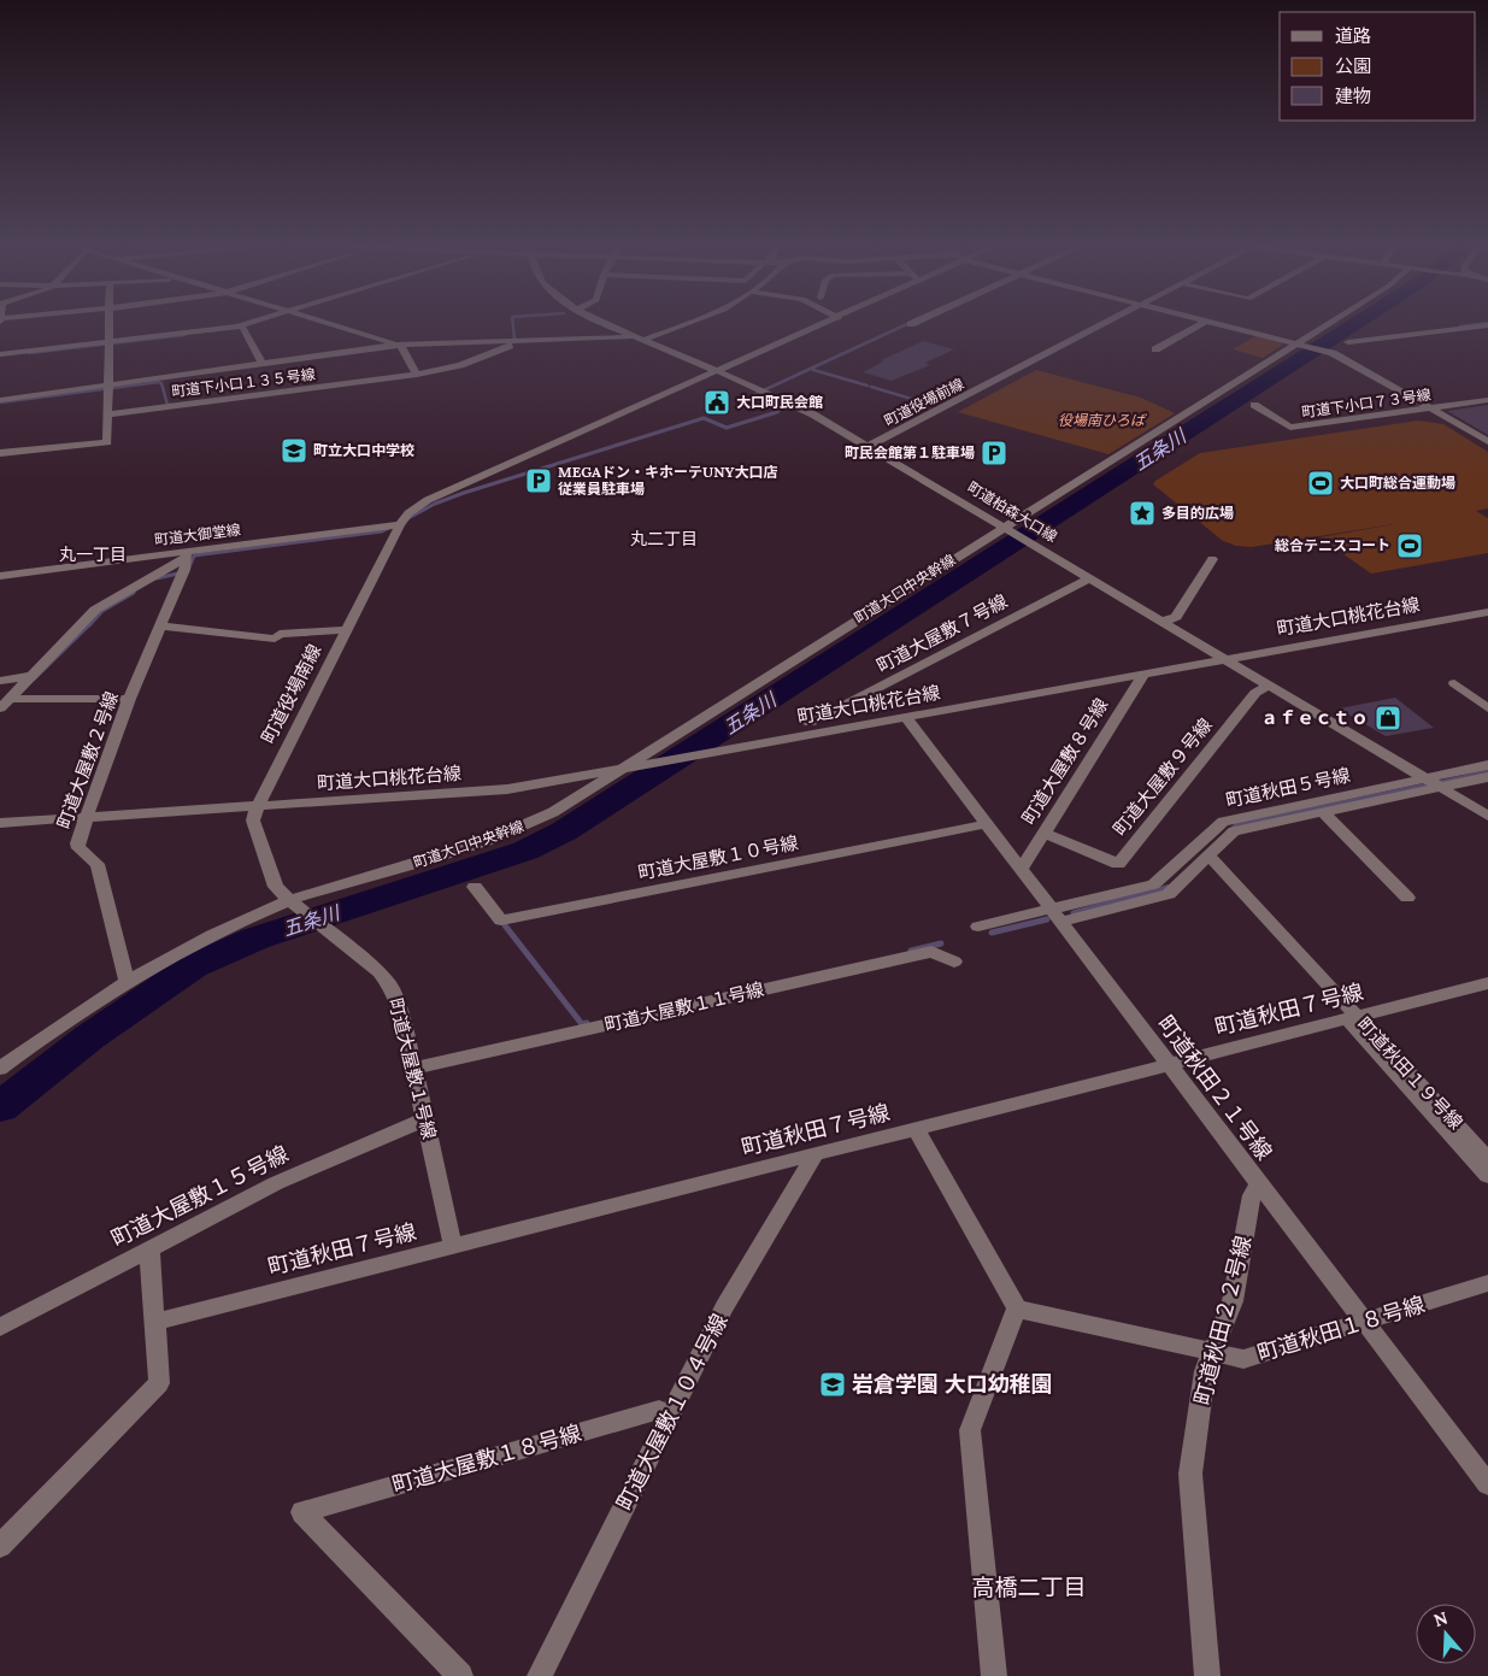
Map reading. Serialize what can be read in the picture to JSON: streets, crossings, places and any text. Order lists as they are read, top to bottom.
{
  "streets": {
    "street": [
      "町道下小口１３５号線",
      "町道役場前線",
      "町道下小口７３号線",
      "町道柏森大口線",
      "町道大御堂線",
      "町道大口中央幹線",
      "町道大口桃花台線",
      "町道大屋敷７号線",
      "町道役場南線",
      "町道大屋敷２号線",
      "町道大屋敷８号線",
      "町道大屋敷９号線",
      "町道秋田５号線",
      "町道大屋敷１０号線",
      "町道大屋敷１１号線",
      "町道秋田７号線",
      "町道大屋敷１号線",
      "町道秋田１９号線",
      "町道秋田２１号線",
      "町道大屋敷１５号線",
      "町道秋田２２号線",
      "町道秋田１８号線",
      "町道大屋敷１０４号線",
      "町道大屋敷１８号線"
    ]
  },
  "crossings": [
    ["町道役場前線", "町道柏森大口線"],
    ["町道柏森大口線", "町道大口中央幹線"],
    ["町道柏森大口線", "町道大口桃花台線"],
    ["町道柏森大口線", "町道大屋敷７号線"],
    ["町道柏森大口線", "町道役場南線"],
    ["町道柏森大口線", "町道大屋敷９号線"],
    ["町道柏森大口線", "町道秋田５号線"],
    ["町道大御堂線", "町道役場南線"],
    ["町道大御堂線", "町道大屋敷２号線"],
    ["町道大口中央幹線", "町道大口桃花台線"],
    ["町道大口中央幹線", "町道役場南線"],
    ["町道大口中央幹線", "町道大屋敷１号線"],
    ["町道大口桃花台線", "町道役場南線"],
    ["町道大口桃花台線", "町道大屋敷２号線"],
    ["町道大口桃花台線", "町道大屋敷８号線"],
    ["町道大口桃花台線", "町道秋田２１号線"],
    ["町道役場南線", "町道大屋敷１号線"],
    ["町道大屋敷８号線", "町道大屋敷９号線"],
    ["町道大屋敷８号線", "町道秋田２１号線"],
    ["町道秋田５号線", "町道秋田２１号線"],
    ["町道大屋敷１０号線", "町道秋田２１号線"],
    ["町道大屋敷１１号線", "町道大屋敷１号線"],
    ["町道秋田７号線", "町道大屋敷１号線"],
    ["町道秋田７号線", "町道秋田１９号線"],
    ["町道秋田７号線", "町道秋田２１号線"],
    ["町道秋田７号線", "町道大屋敷１０４号線"],
    ["町道大屋敷１号線", "町道大屋敷１５号線"],
    ["町道秋田２１号線", "町道秋田２２号線"],
    ["町道秋田２１号線", "町道秋田１８号線"],
    ["町道秋田２２号線", "町道秋田１８号線"],
    ["町道大屋敷１０４号線", "町道大屋敷１８号線"]
  ],
  "districts": ["丸二丁目", "丸一丁目", "高橋二丁目"],
  "water": ["五条川"],
  "parks": ["役場南ひろば"],
  "places": {
    "public building": ["大口町民会館"],
    "school or university": ["町立大口中学校", "岩倉学園 大口幼稚園"],
    "parking": ["町民会館第１駐車場", "MEGAドン・キホーテUNY大口店 従業員駐車場"],
    "sports": ["大口町総合運動場", "総合テニスコート"],
    "place": ["多目的広場"],
    "shop": ["ａｆｅｃｔｏ"]
  },
  "legend": ["道路", "公園", "建物"],
  "north": "top"
}
